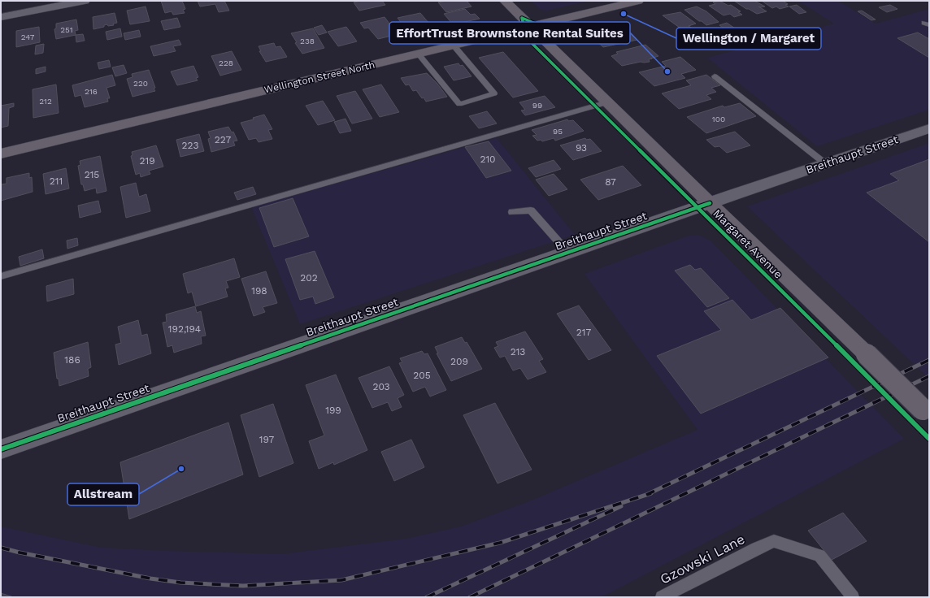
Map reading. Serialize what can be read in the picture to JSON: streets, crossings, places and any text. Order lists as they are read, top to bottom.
{
  "streets": {
    "street": ["Wellington Street North", "Breithaupt Street", "Margaret Avenue"],
    "lane": ["Gzowski Lane"]
  },
  "crossings": [
    ["Wellington Street North", "Margaret Avenue"],
    ["Breithaupt Street", "Margaret Avenue"]
  ],
  "places": ["Wellington / Margaret", "EffortTrust Brownstone Rental Suites", "Allstream"],
  "house_numbers": [
    "251",
    "247",
    "238",
    "228",
    "220",
    "216",
    "212",
    "99",
    "100",
    "95",
    "227",
    "223",
    "93",
    "210",
    "219",
    "215",
    "211",
    "87",
    "202",
    "198",
    "192,194",
    "217",
    "213",
    "186",
    "209",
    "205",
    "203",
    "199",
    "197"
  ]
}
